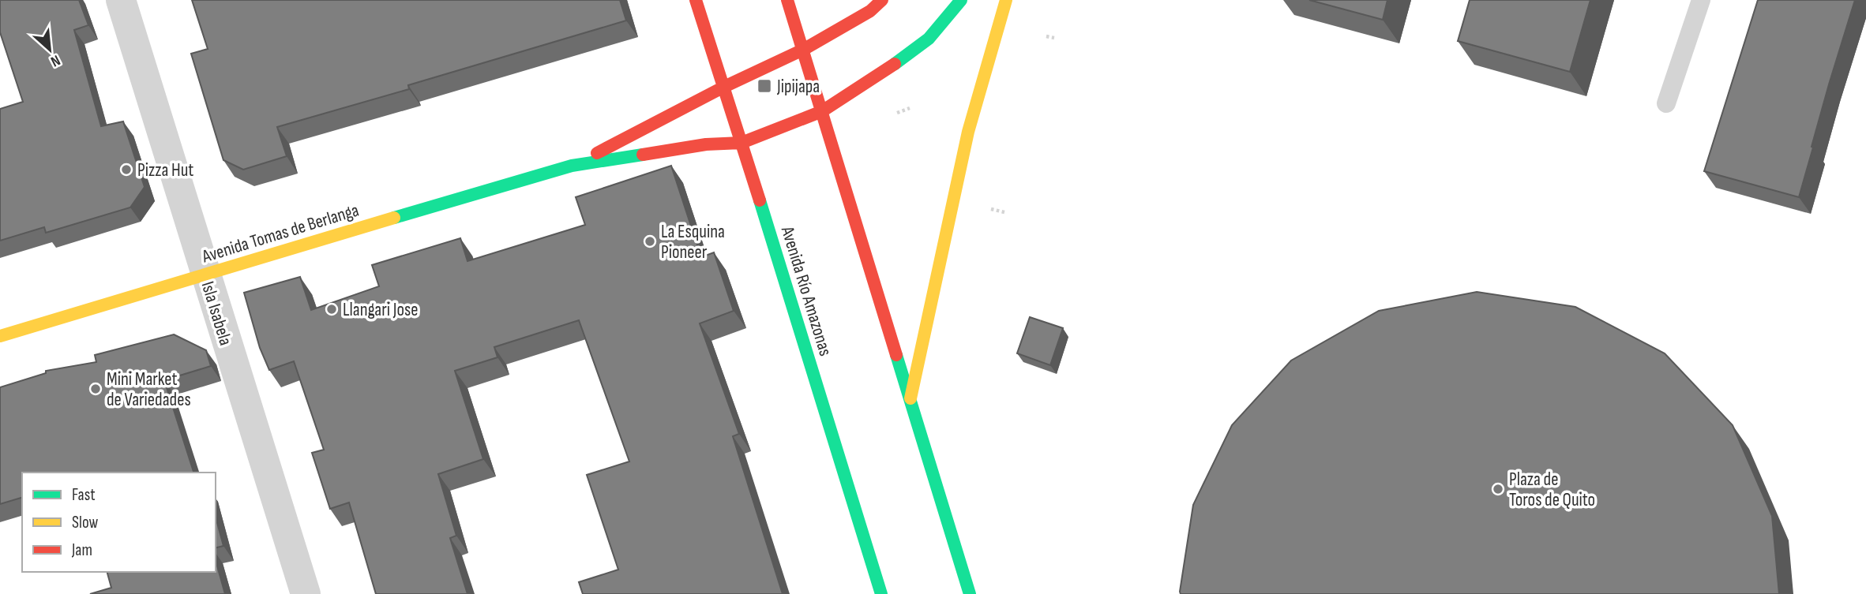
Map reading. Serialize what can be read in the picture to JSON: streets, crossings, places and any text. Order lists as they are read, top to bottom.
{
  "streets": {
    "main road": ["Avenida Tomas de Berlanga", "Avenida Río Amazonas"],
    "street": ["Isla Isabela"]
  },
  "crossings": [
    ["Avenida Tomas de Berlanga", "Avenida Río Amazonas"],
    ["Avenida Tomas de Berlanga", "Isla Isabela"]
  ],
  "places": {
    "transit": ["Jipijapa"],
    "other": [
      "Pizza Hut",
      "La Esquina Pioneer",
      "Llangari Jose",
      "Mini Market de Variedades",
      "Plaza de Toros de Quito"
    ]
  },
  "legend": ["Fast", "Slow", "Jam"],
  "north": "bottom right"
}
